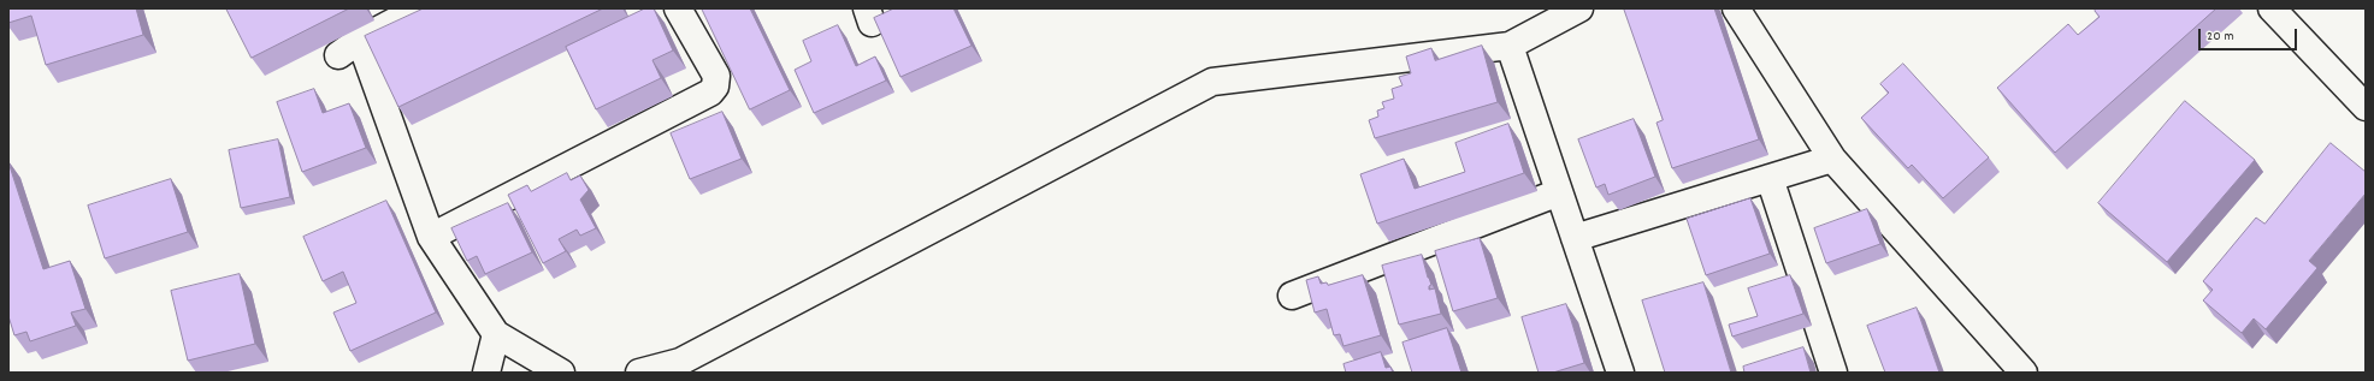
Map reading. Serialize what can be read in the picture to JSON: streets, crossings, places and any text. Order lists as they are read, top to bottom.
{
  "scale_bar": "20 m"
}
